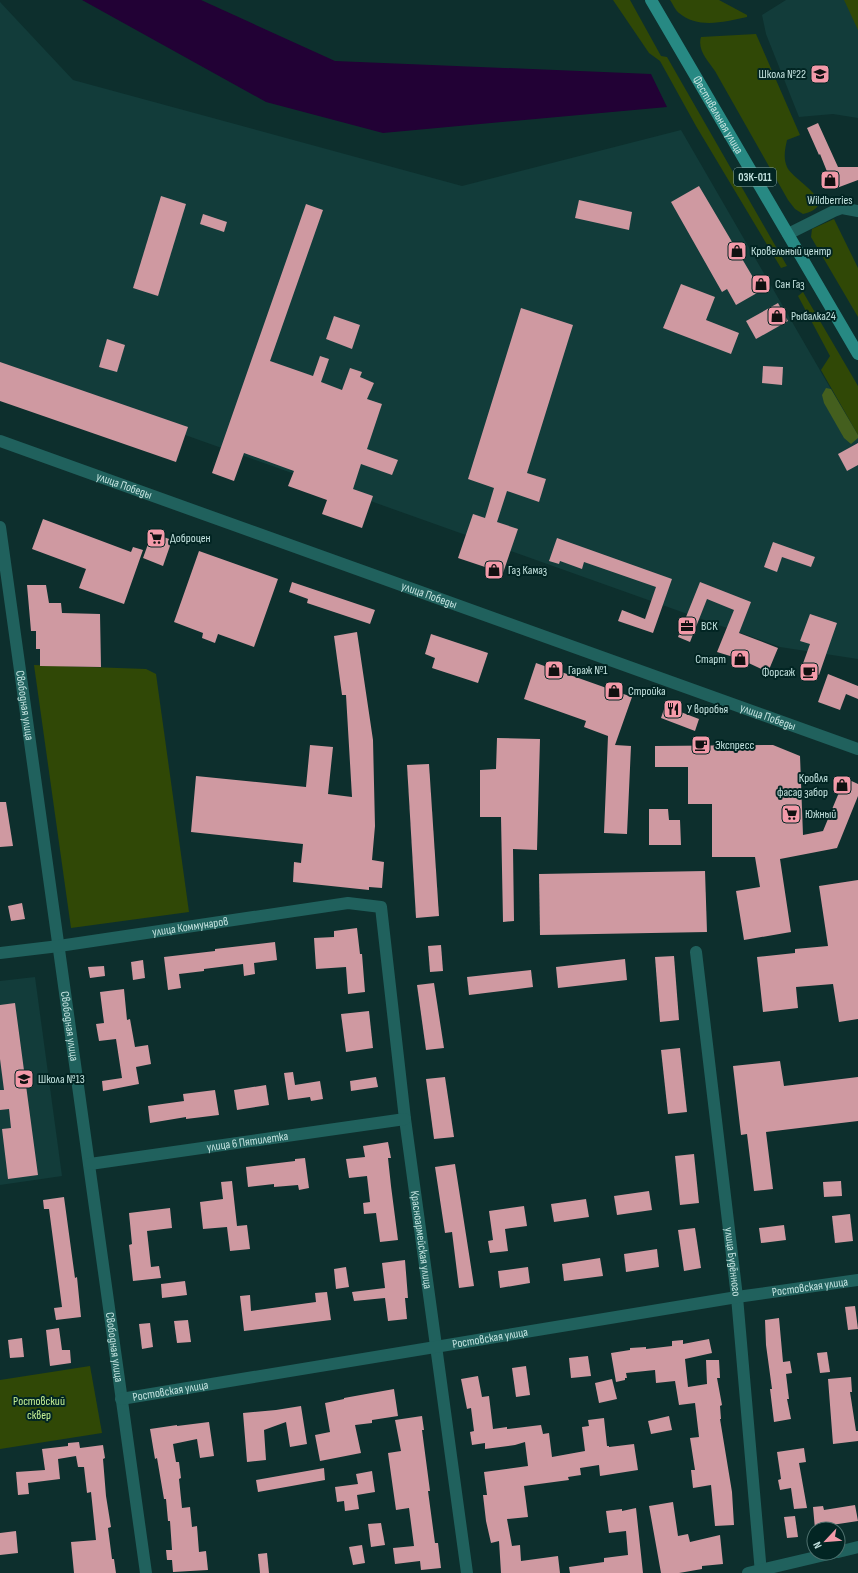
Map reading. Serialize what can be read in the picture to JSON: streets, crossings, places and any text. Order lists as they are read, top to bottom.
{
  "streets": {
    "main road": ["Фестивальная улица", "03К-011"],
    "street": [
      "улица Победы",
      "Свободная улица",
      "улица Коммунаров",
      "улица 6 Пятилетка",
      "Красноармейская улица",
      "улица Будённого",
      "Ростовская улица"
    ]
  },
  "crossings": [
    ["Свободная улица", "улица Коммунаров"],
    ["Свободная улица", "улица 6 Пятилетка"],
    ["Свободная улица", "Ростовская улица"],
    ["улица Коммунаров", "Красноармейская улица"],
    ["улица 6 Пятилетка", "Красноармейская улица"],
    ["Красноармейская улица", "Ростовская улица"],
    ["улица Будённого", "Ростовская улица"]
  ],
  "parks": ["Ростовский сквер"],
  "places": {
    "school or university": ["Школа №22", "Школа №13"],
    "shop": [
      "Wildberries",
      "Кровельный центр",
      "Сан Газ",
      "Рыбалка24",
      "Газ Камаз",
      "Старт",
      "Гараж №1",
      "Стройка",
      "Кровля фасад забор"
    ],
    "supermarket": ["Доброцен", "Южный"],
    "office": ["ВСК"],
    "cafe": ["Форсаж", "Экспресс"],
    "restaurant": ["У воробья"]
  },
  "north": "bottom left"
}
